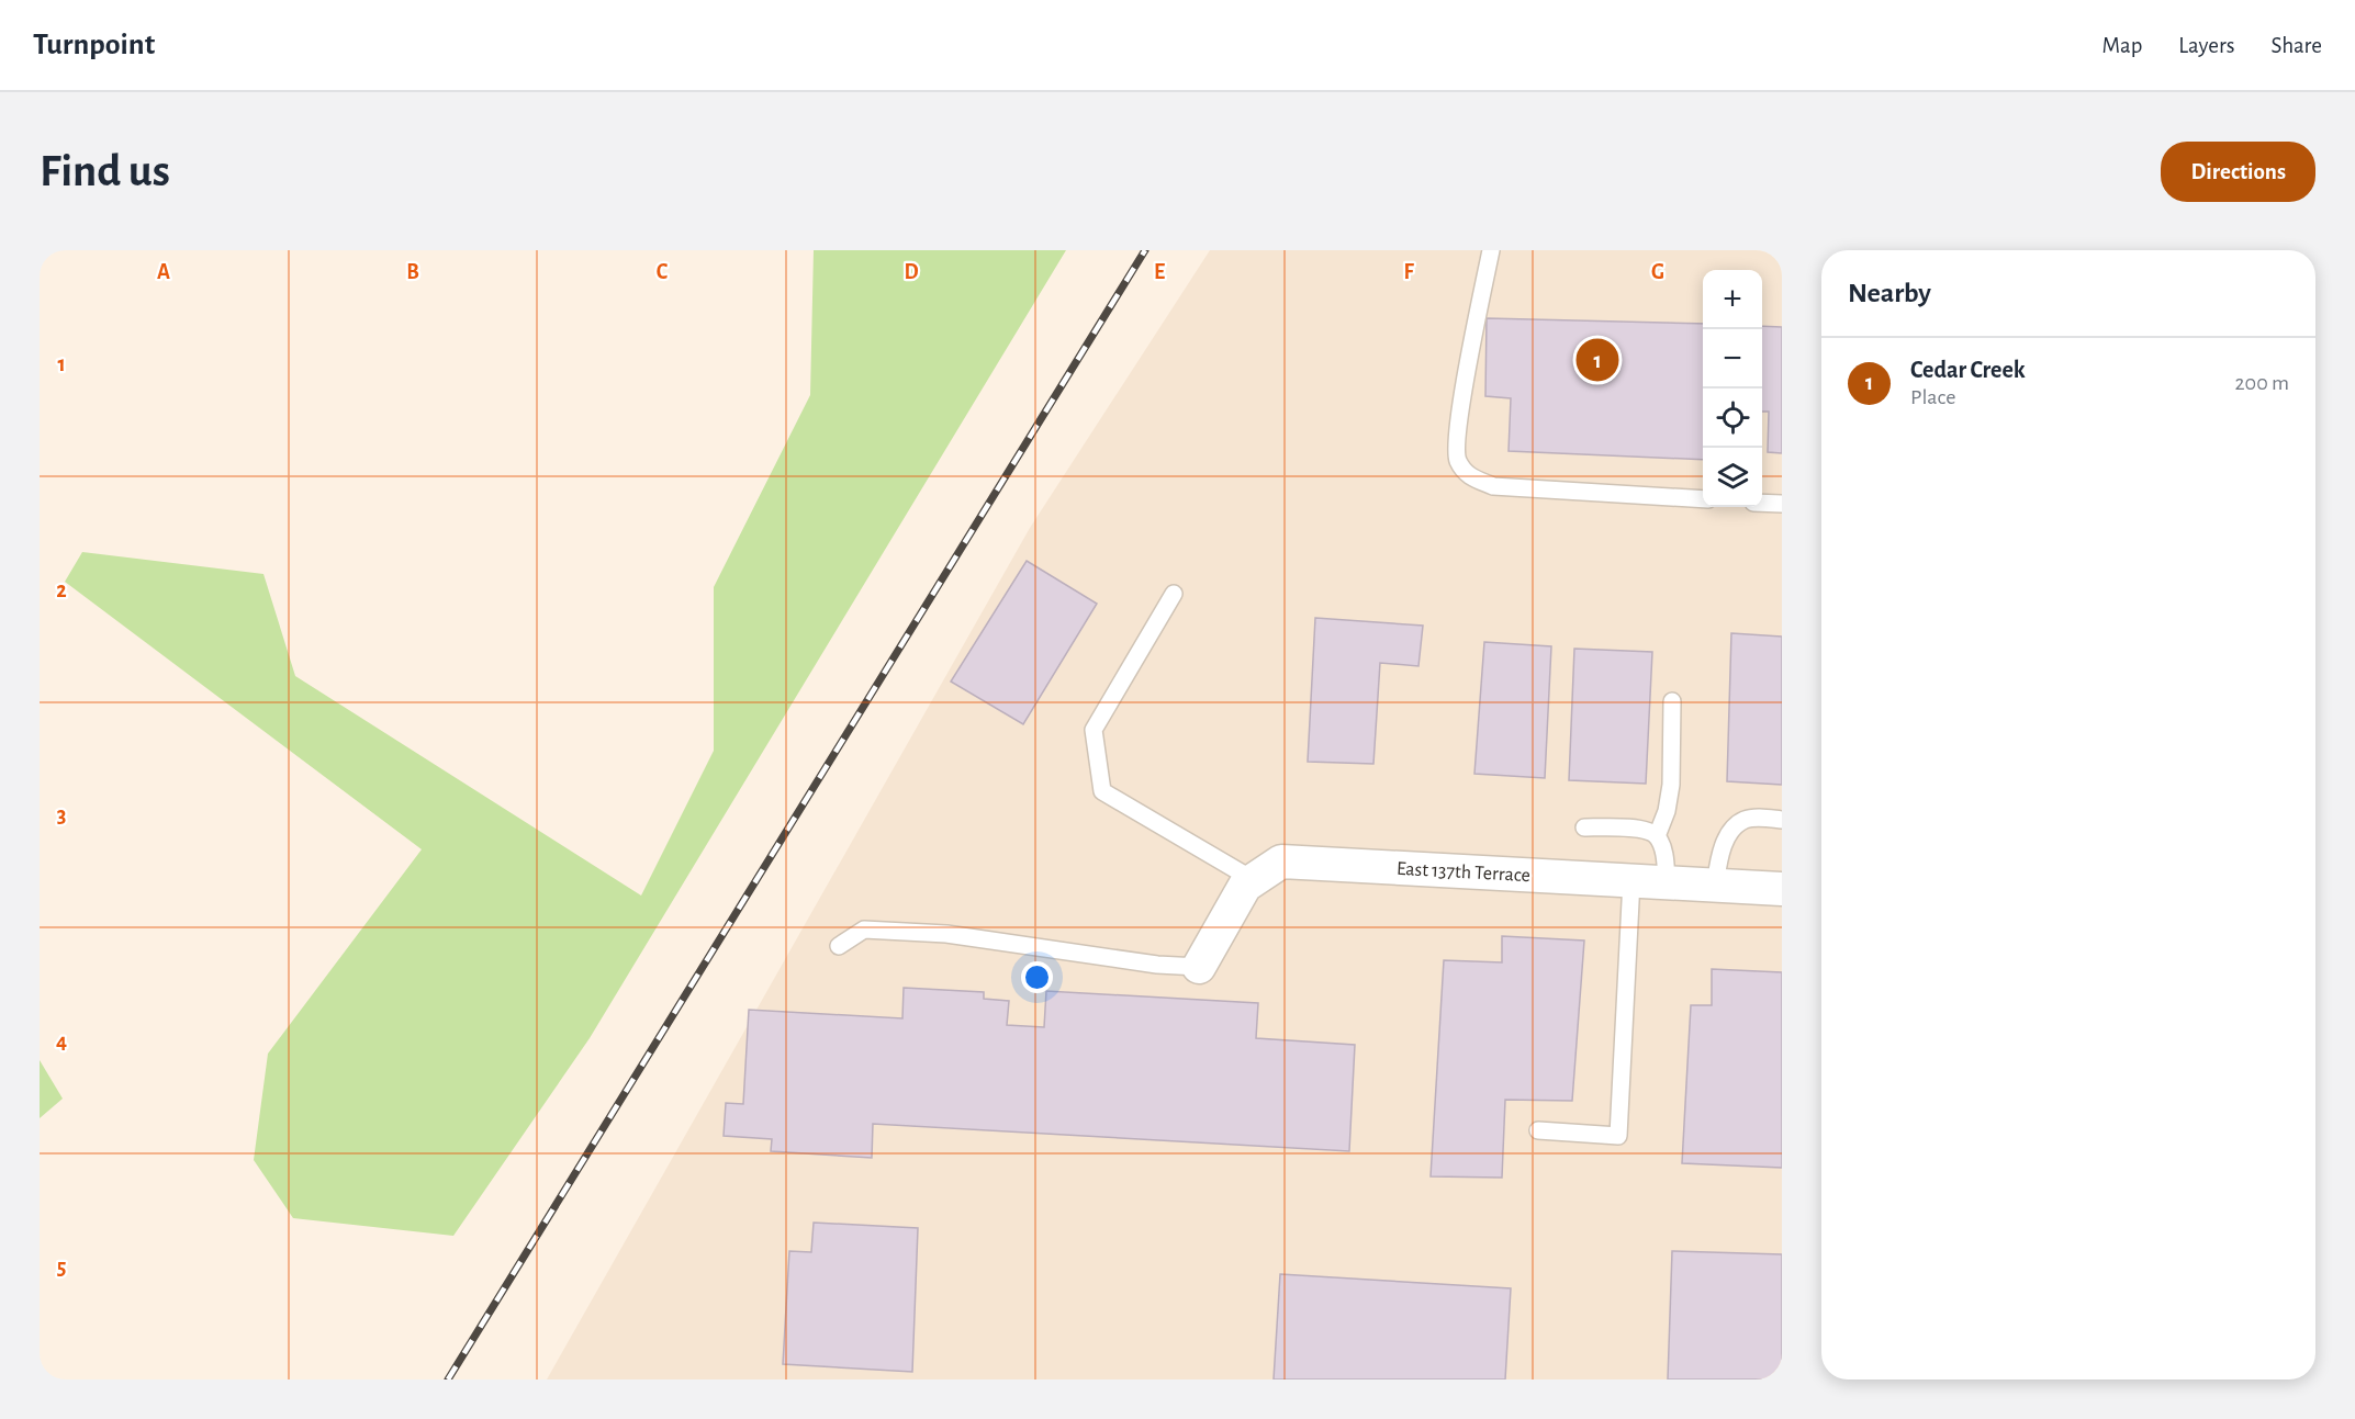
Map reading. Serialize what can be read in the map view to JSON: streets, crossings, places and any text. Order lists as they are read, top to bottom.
{
  "streets": {
    "street": ["East 137th Terrace"]
  },
  "page": {
    "header": "Turnpoint",
    "nav": ["Map", "Layers", "Share"],
    "buttons": "Directions",
    "title": "Find us",
    "heading": "Nearby",
    "map_buttons": ["+", "−"],
    "pins": "1",
    "list": [
      {
        "mark": "1",
        "name": "Cedar Creek",
        "note": "Place",
        "value": "200 m"
      }
    ]
  },
  "grid": {
    "columns": [
      "A",
      "B",
      "C",
      "D",
      "E",
      "F",
      "G"
    ],
    "rows": [
      "1",
      "2",
      "3",
      "4",
      "5"
    ]
  }
}
